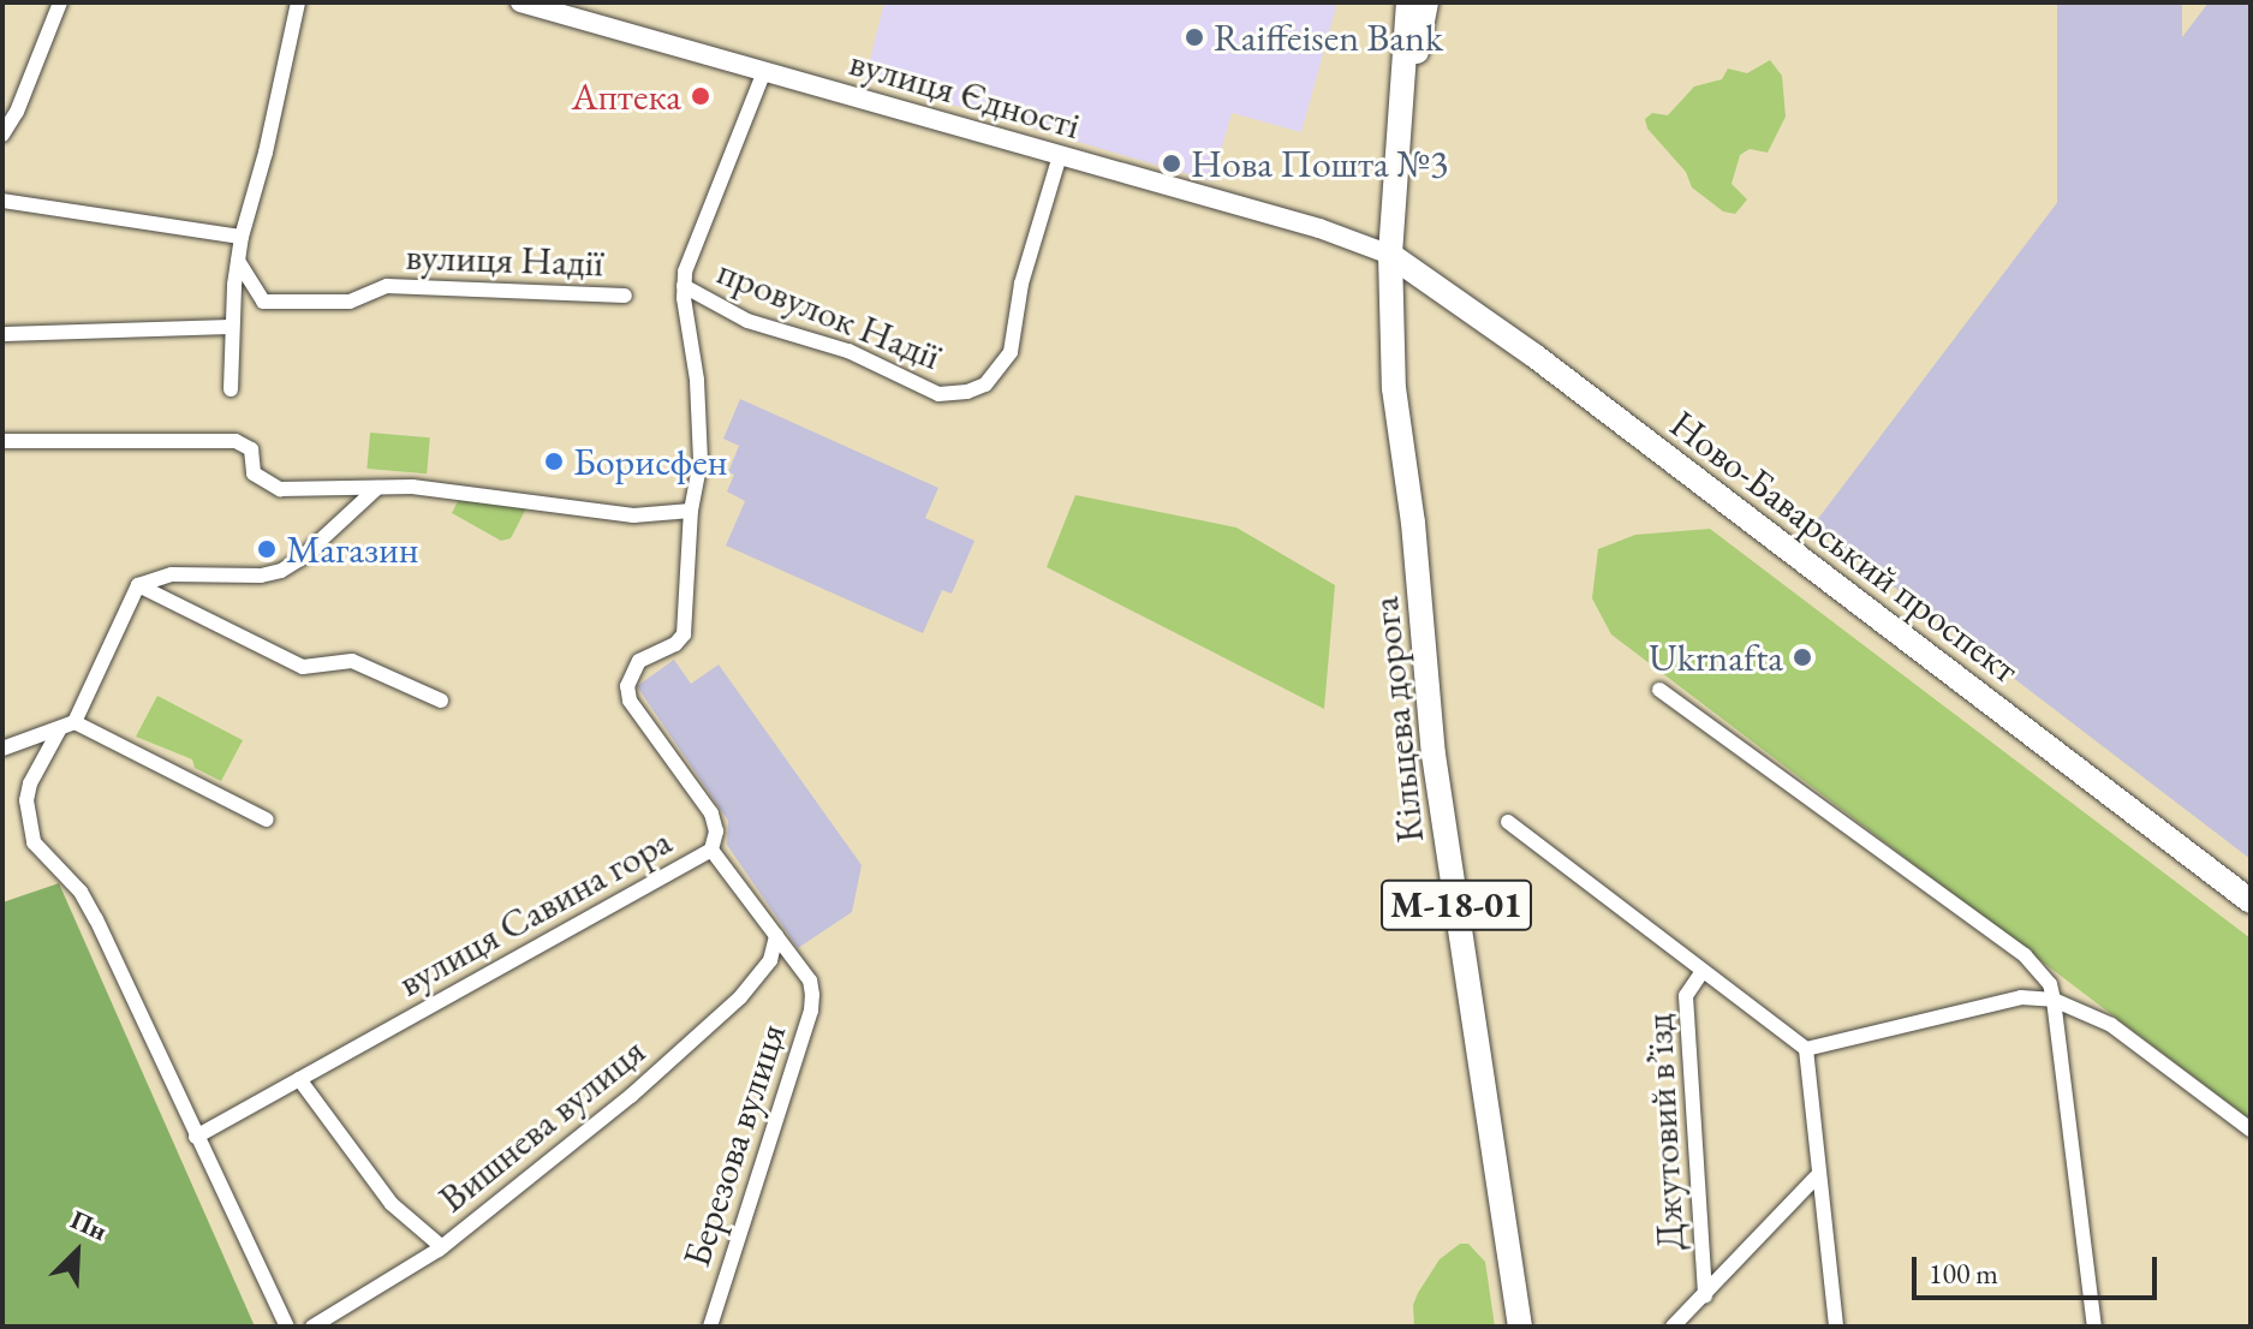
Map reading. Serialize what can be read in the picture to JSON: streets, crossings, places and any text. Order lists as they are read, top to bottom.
{
  "streets": {
    "main road": ["Ново-Баварський проспект", "Кільцева дорога", "М-18-01"],
    "street": [
      "вулиця Єдності",
      "вулиця Надії",
      "провулок Надії",
      "вулиця Савина гора",
      "Вишнева вулиця",
      "Джутовий в’їзд",
      "Березова вулиця"
    ]
  },
  "crossings": [
    ["вулиця Єдності", "провулок Надії"],
    ["вулиця Єдності", "Ново-Баварський проспект"],
    ["вулиця Єдності", "Кільцева дорога"],
    ["вулиця Єдності", "вулиця Савина гора"],
    ["провулок Надії", "вулиця Савина гора"],
    ["Ново-Баварський проспект", "Кільцева дорога"],
    ["Вишнева вулиця", "Березова вулиця"]
  ],
  "places": [
    "Raiffeisen Bank",
    "Аптека",
    "Нова Пошта №3",
    "Борисфен",
    "Магазин",
    "Ukrnafta"
  ],
  "scale_bar": "100 m",
  "north": "top right"
}
